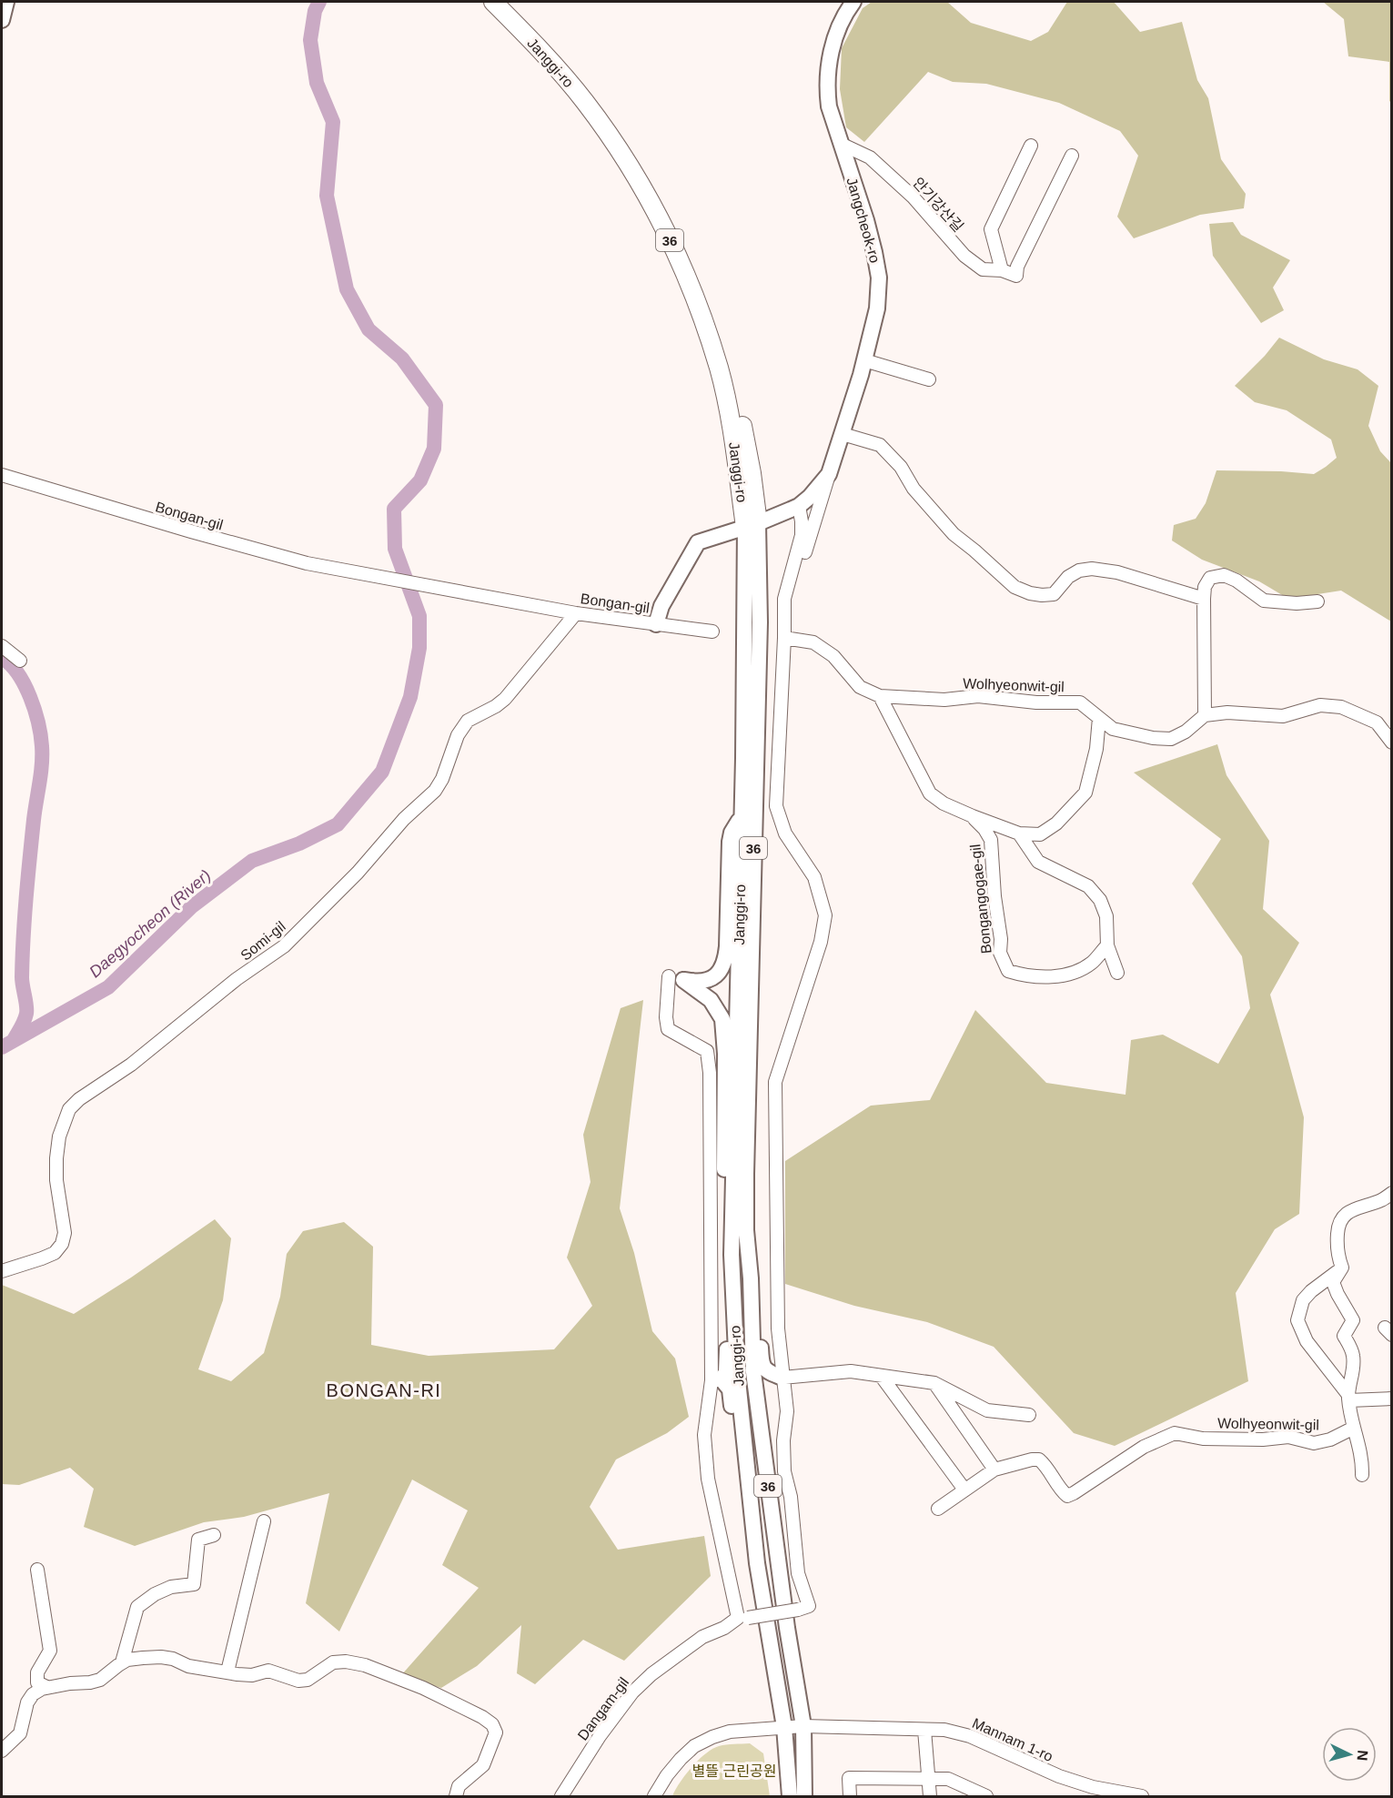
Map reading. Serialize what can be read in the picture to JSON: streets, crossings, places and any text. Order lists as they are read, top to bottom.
{
  "streets": {
    "highway": ["Janggi-ro", "36"],
    "main road": ["Jangcheok-ro"],
    "street": [
      "안기강산길",
      "Bongan-gil",
      "Wolhyeonwit-gil",
      "Bongangogae-gil",
      "Somi-gil",
      "Dangam-gil",
      "Mannam 1-ro"
    ]
  },
  "crossings": [
    ["Janggi-ro", "Mannam 1-ro"],
    ["안기강산길", "Jangcheok-ro"],
    ["Bongan-gil", "Somi-gil"],
    ["Wolhyeonwit-gil", "Bongangogae-gil"]
  ],
  "districts": ["BONGAN-RI"],
  "water": ["Daegyocheon (River)"],
  "parks": ["별뜰 근린공원"],
  "north": "right"
}
